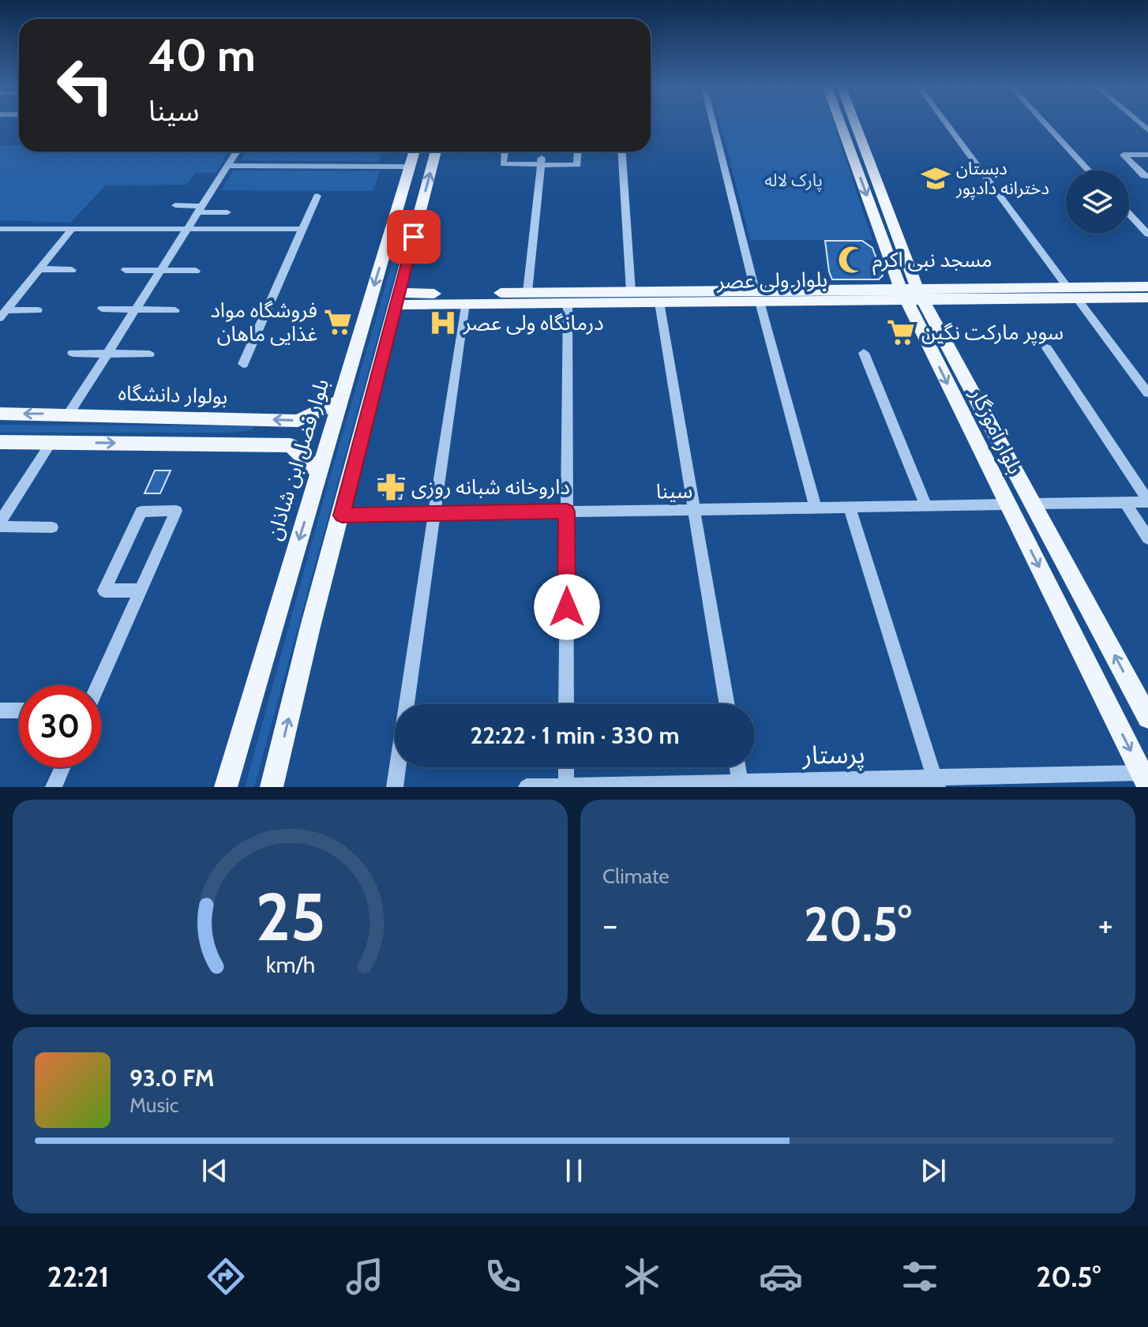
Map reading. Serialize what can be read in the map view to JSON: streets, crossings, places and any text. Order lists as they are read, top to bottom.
{
  "streets": {
    "main road": [
      "بلوار ولی عصر",
      "بولوار دانشگاه",
      "بلوار آموزگار",
      "بلوار فضل ابن شاذان"
    ],
    "street": ["سینا", "پرستار"]
  },
  "crossings": [
    ["بلوار ولی عصر", "بلوار آموزگار"],
    ["بولوار دانشگاه", "بلوار فضل ابن شاذان"],
    ["بلوار آموزگار", "سینا"],
    ["بلوار آموزگار", "پرستار"]
  ],
  "parks": ["پارک لاله"],
  "places": {
    "school or university": ["دبستان دخترانه دادپور"],
    "mosque": ["مسجد نبی اکرم"],
    "supermarket": ["فروشگاه مواد غذایی ماهان", "سوپر مارکت نگین"],
    "hospital": ["درمانگاه ولی عصر"],
    "pharmacy": ["داروخانه شبانه روزی"]
  },
  "page": {
    "turn": ["40 m", "سینا"],
    "limit": "30",
    "trip": "22:22 · 1 min · 330 m",
    "tile": "Climate",
    "heat": ["−", "20.5°", "+"],
    "song": ["93.0 FM", "Music"],
    "tabs": ["22:21", "20.5°"],
    "gauge": ["25", "km/h"]
  }
}
